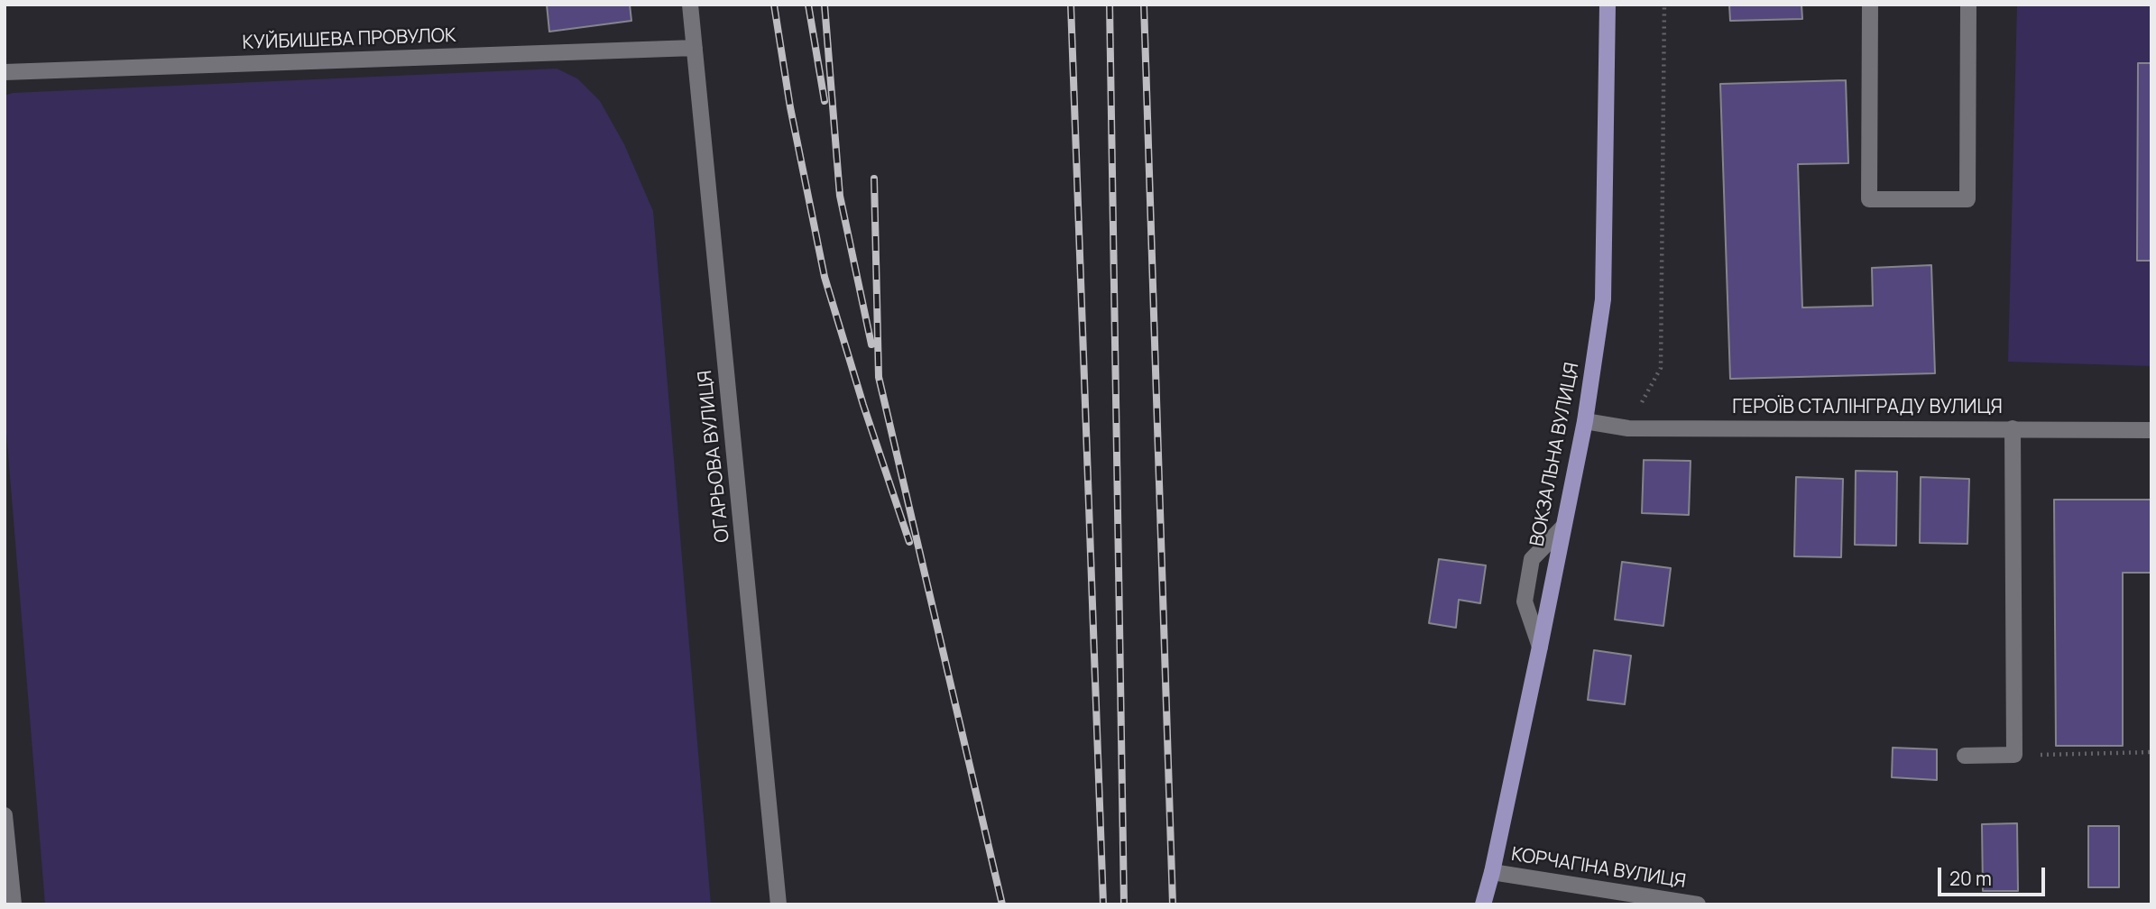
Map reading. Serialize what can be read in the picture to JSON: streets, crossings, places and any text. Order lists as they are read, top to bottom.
{
  "streets": {
    "main road": ["ВОКЗАЛЬНА ВУЛИЦЯ"],
    "street": [
      "КУЙБИШЕВА ПРОВУЛОК",
      "ГЕРОЇВ СТАЛІНГРАДУ ВУЛИЦЯ",
      "ОГАРЬОВА ВУЛИЦЯ",
      "КОРЧАГІНА ВУЛИЦЯ"
    ]
  },
  "crossings": [
    ["КУЙБИШЕВА ПРОВУЛОК", "ОГАРЬОВА ВУЛИЦЯ"],
    ["ГЕРОЇВ СТАЛІНГРАДУ ВУЛИЦЯ", "ВОКЗАЛЬНА ВУЛИЦЯ"],
    ["ВОКЗАЛЬНА ВУЛИЦЯ", "КОРЧАГІНА ВУЛИЦЯ"]
  ],
  "scale_bar": "20 m"
}
